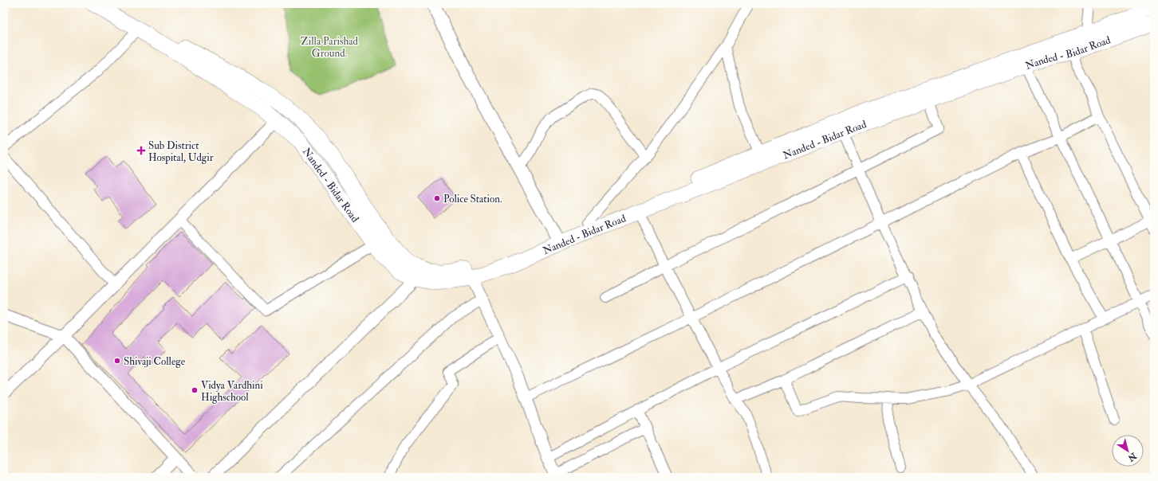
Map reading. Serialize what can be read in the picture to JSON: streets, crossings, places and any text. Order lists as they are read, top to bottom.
{
  "streets": {
    "highway": ["Nanded - Bidar Road"]
  },
  "parks": ["Zilla Parishad Ground."],
  "places": {
    "health": ["Sub District Hospital, Udgir"],
    "other": ["Police Station.", "Shivaji College", "Vidya Vardhini Highschool"]
  },
  "north": "bottom right"
}
